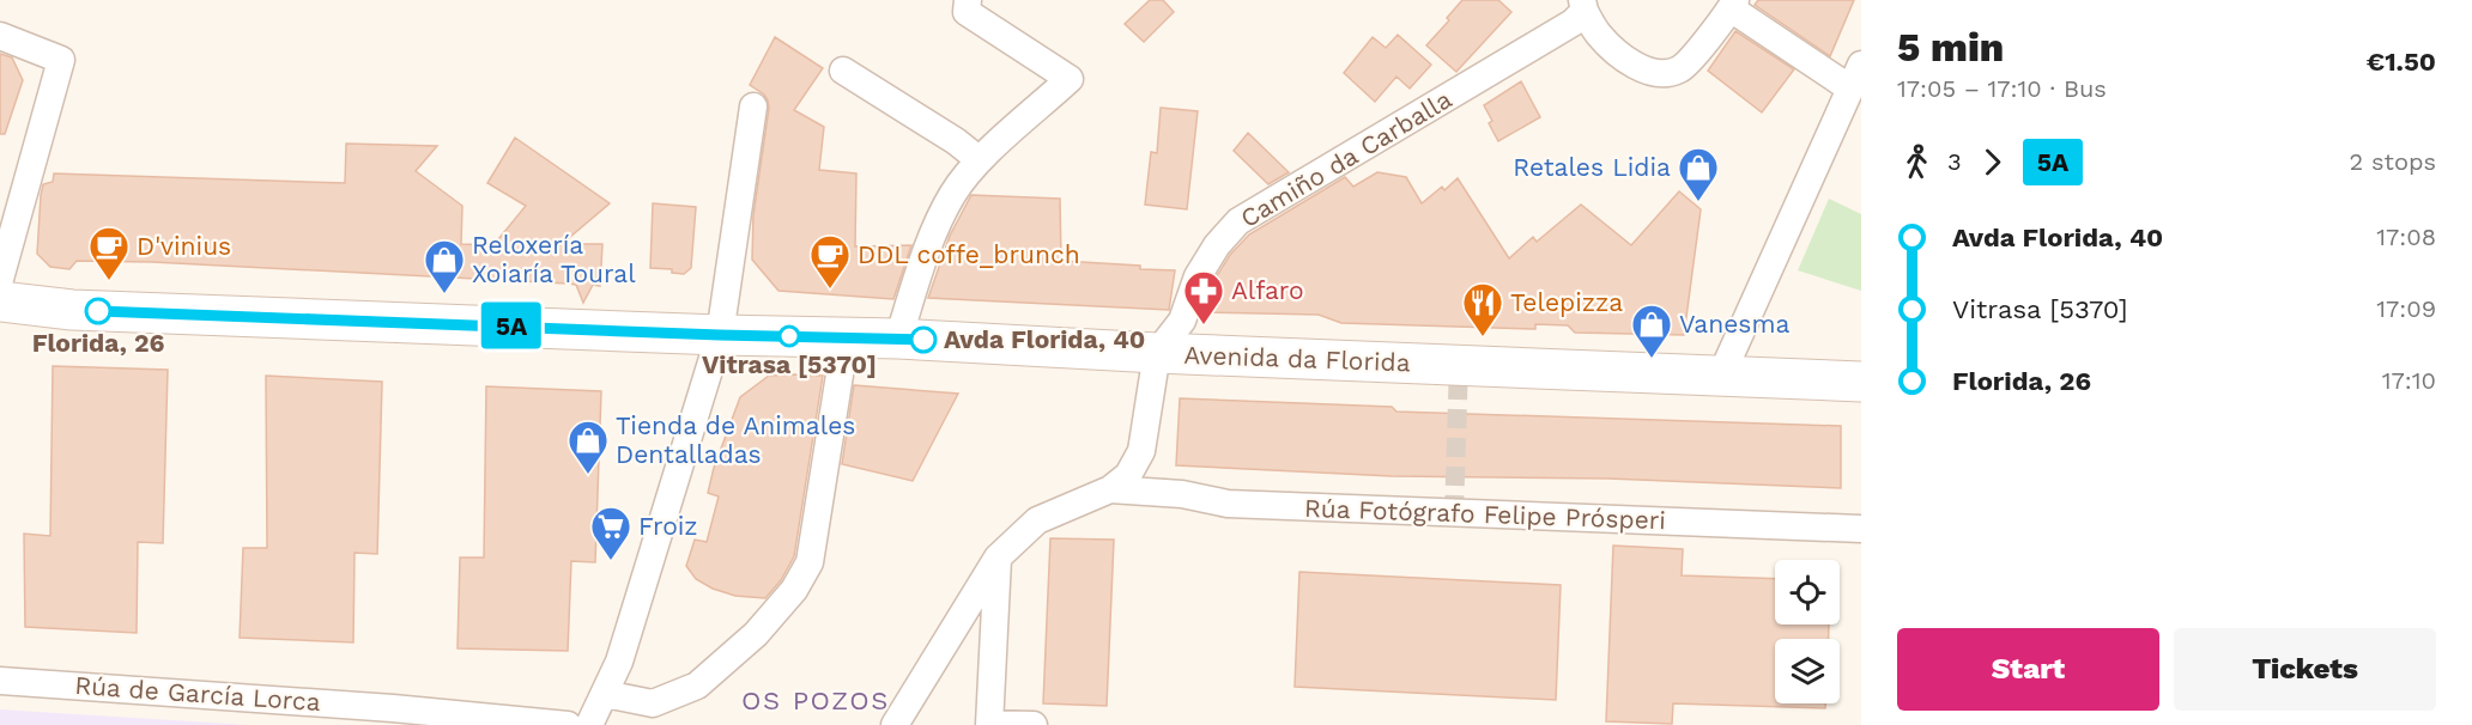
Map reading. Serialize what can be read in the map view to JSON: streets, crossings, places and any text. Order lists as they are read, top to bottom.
{
  "streets": {
    "main road": ["Avenida da Florida"],
    "street": ["Camiño da Carballa", "Rúa Fotógrafo Felipe Prósperi", "Rúa de García Lorca"]
  },
  "crossings": [
    ["Camiño da Carballa", "Avenida da Florida"]
  ],
  "districts": ["OS POZOS"],
  "places": {
    "shop": [
      "Retales Lidia",
      "Reloxería Xoiaría Toural",
      "Vanesma",
      "Tienda de Animales Dentalladas"
    ],
    "cafe": ["D'vinius", "DDL coffe_brunch"],
    "other": ["Florida, 26", "Vitrasa [5370]", "Avda Florida, 40"],
    "pharmacy": ["Alfaro"],
    "restaurant": ["Telepizza"],
    "supermarket": ["Froiz"]
  },
  "lines": ["bus line 5A"],
  "page": {
    "on_map": "5A",
    "heading": ["5 min", "17:05 – 17:10 · Bus", "€1.50"],
    "legs": ["3", "5A", "2 stops"],
    "list": [
      {
        "name": "Avda Florida, 40",
        "value": "17:08"
      },
      {
        "name": "Vitrasa [5370]",
        "value": "17:09"
      },
      {
        "name": "Florida, 26",
        "value": "17:10"
      }
    ],
    "buttons": ["Start", "Tickets"]
  }
}
